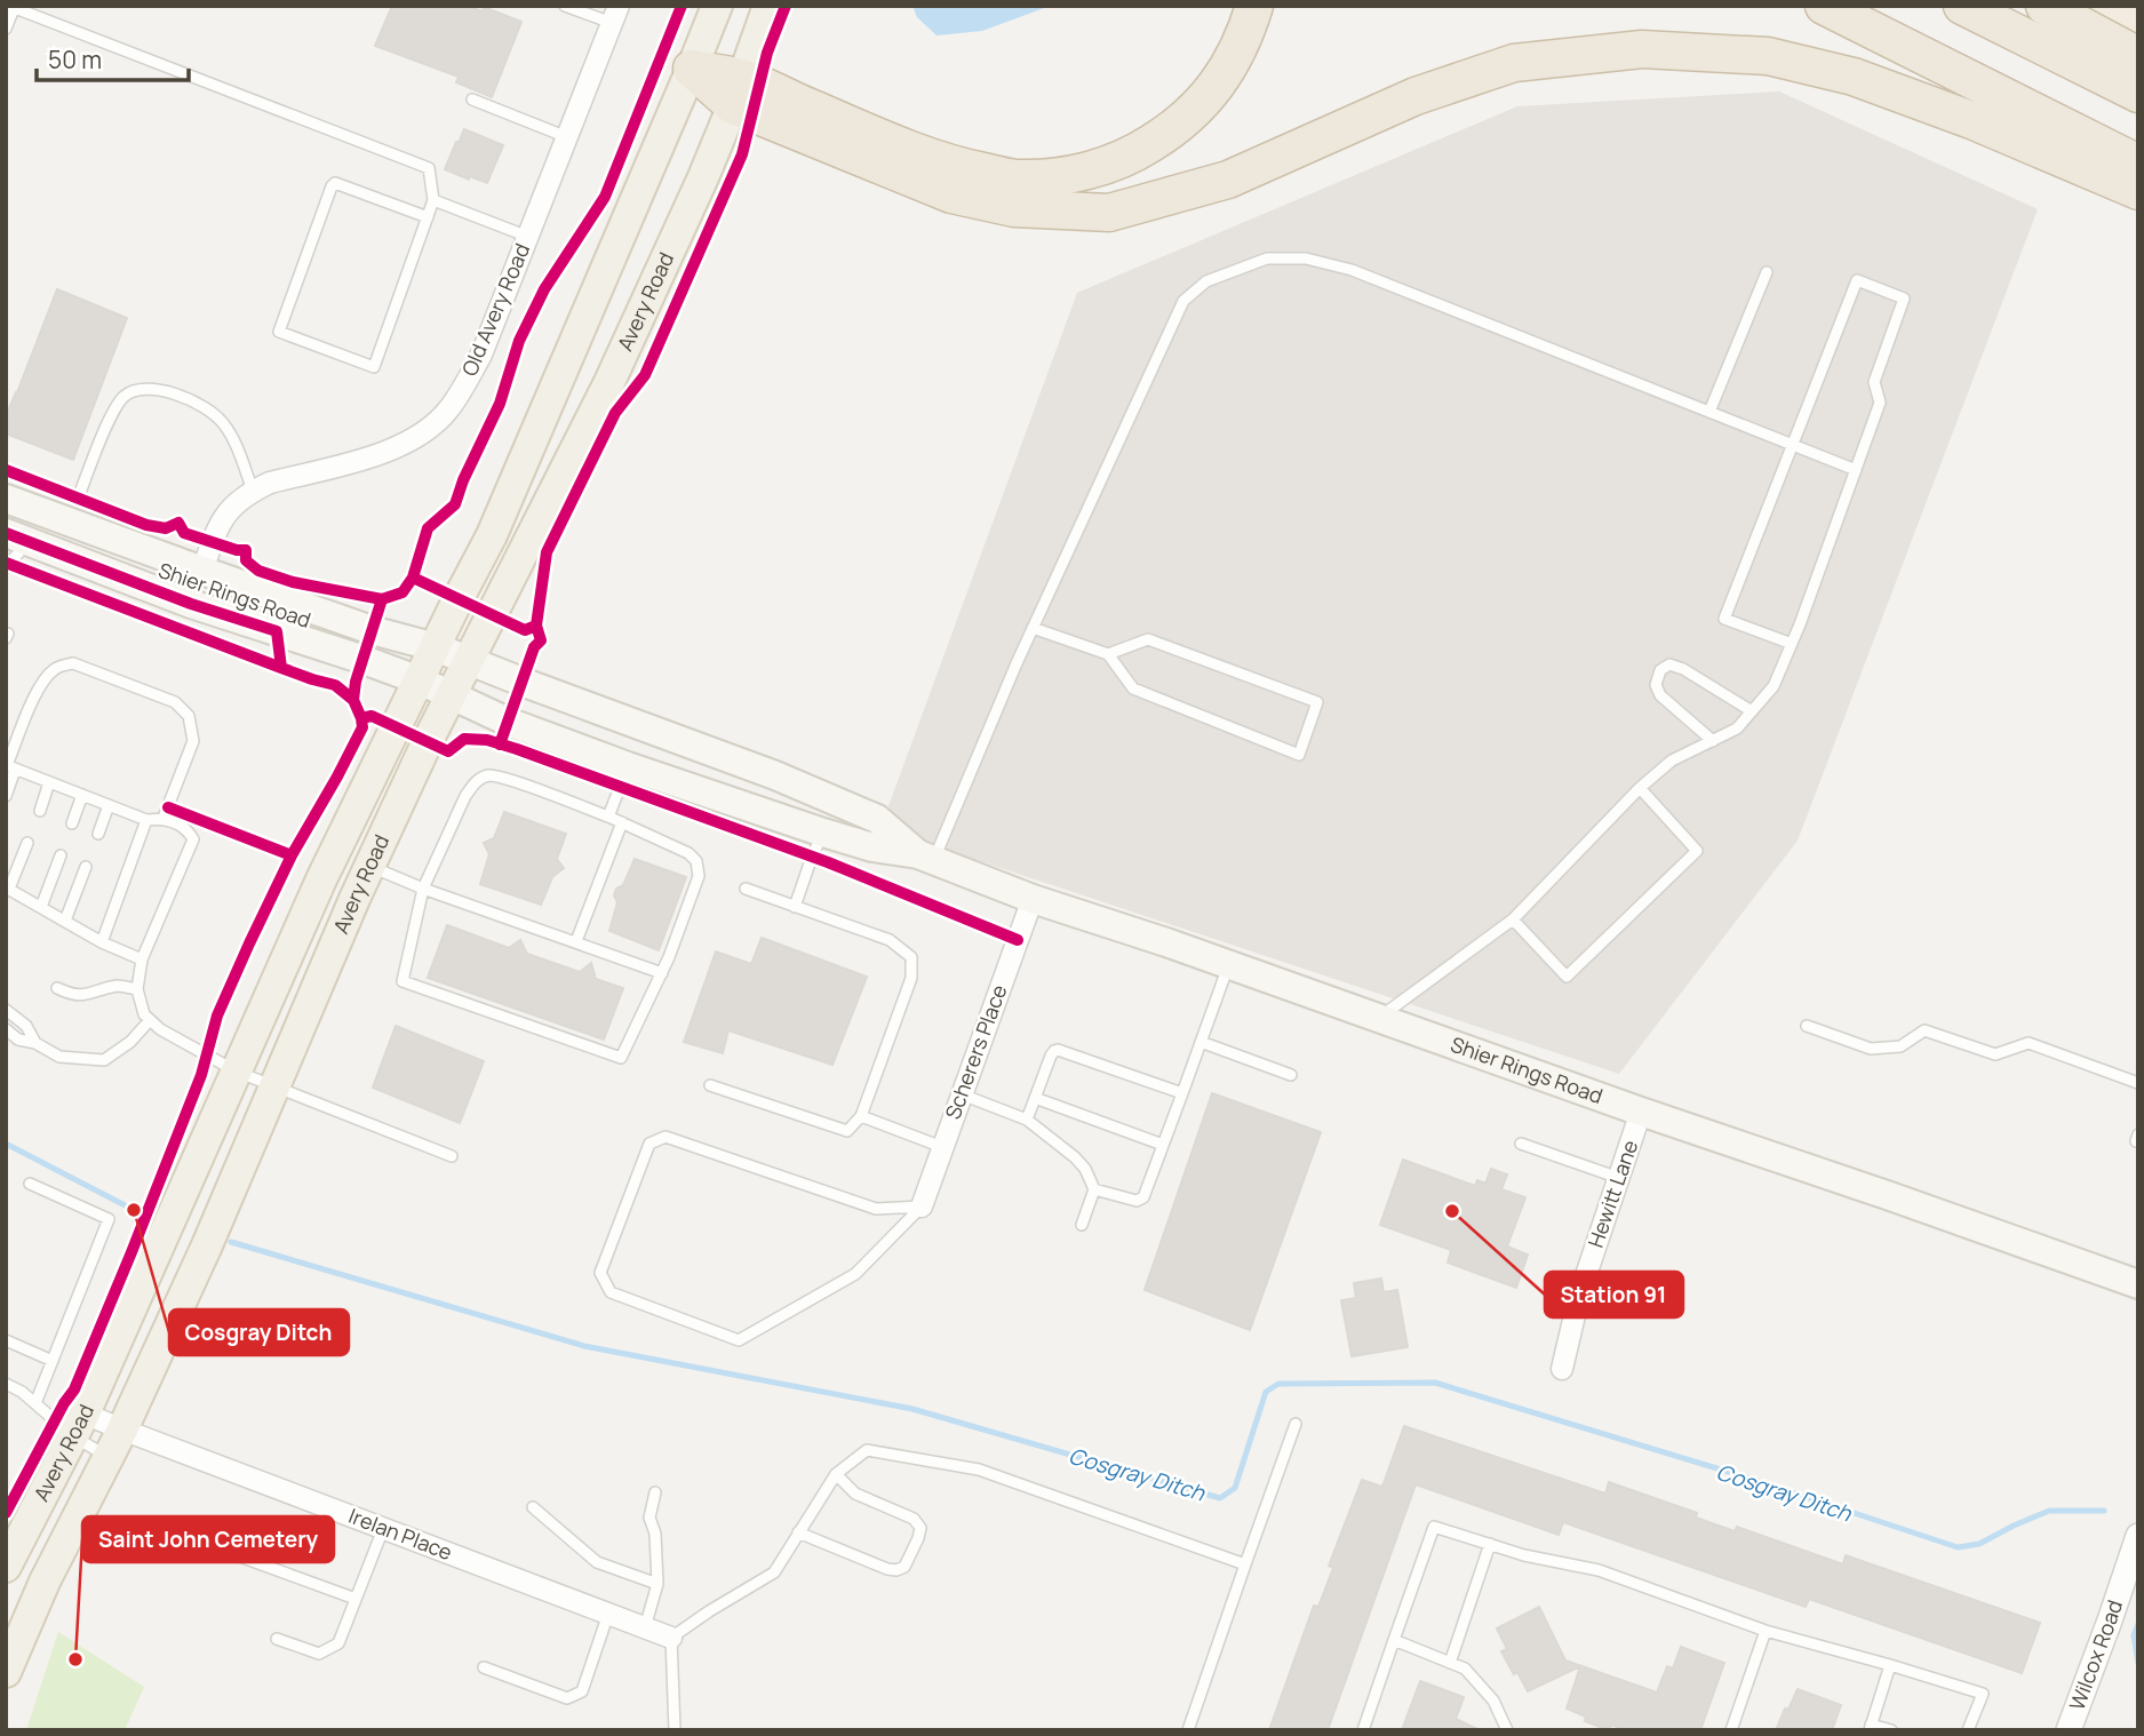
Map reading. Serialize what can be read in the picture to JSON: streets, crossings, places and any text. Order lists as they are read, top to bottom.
{
  "streets": {
    "main road": ["Avery Road", "Shier Rings Road"],
    "street": [
      "Old Avery Road",
      "Scherers Place",
      "Hewitt Lane",
      "Irelan Place",
      "Wilcox Road"
    ]
  },
  "crossings": [
    ["Avery Road", "Shier Rings Road"],
    ["Avery Road", "Irelan Place"],
    ["Old Avery Road", "Shier Rings Road"],
    ["Shier Rings Road", "Scherers Place"],
    ["Shier Rings Road", "Hewitt Lane"]
  ],
  "water": ["Cosgray Ditch"],
  "places": ["Cosgray Ditch", "Station 91", "Saint John Cemetery"],
  "scale_bar": "50 m"
}
